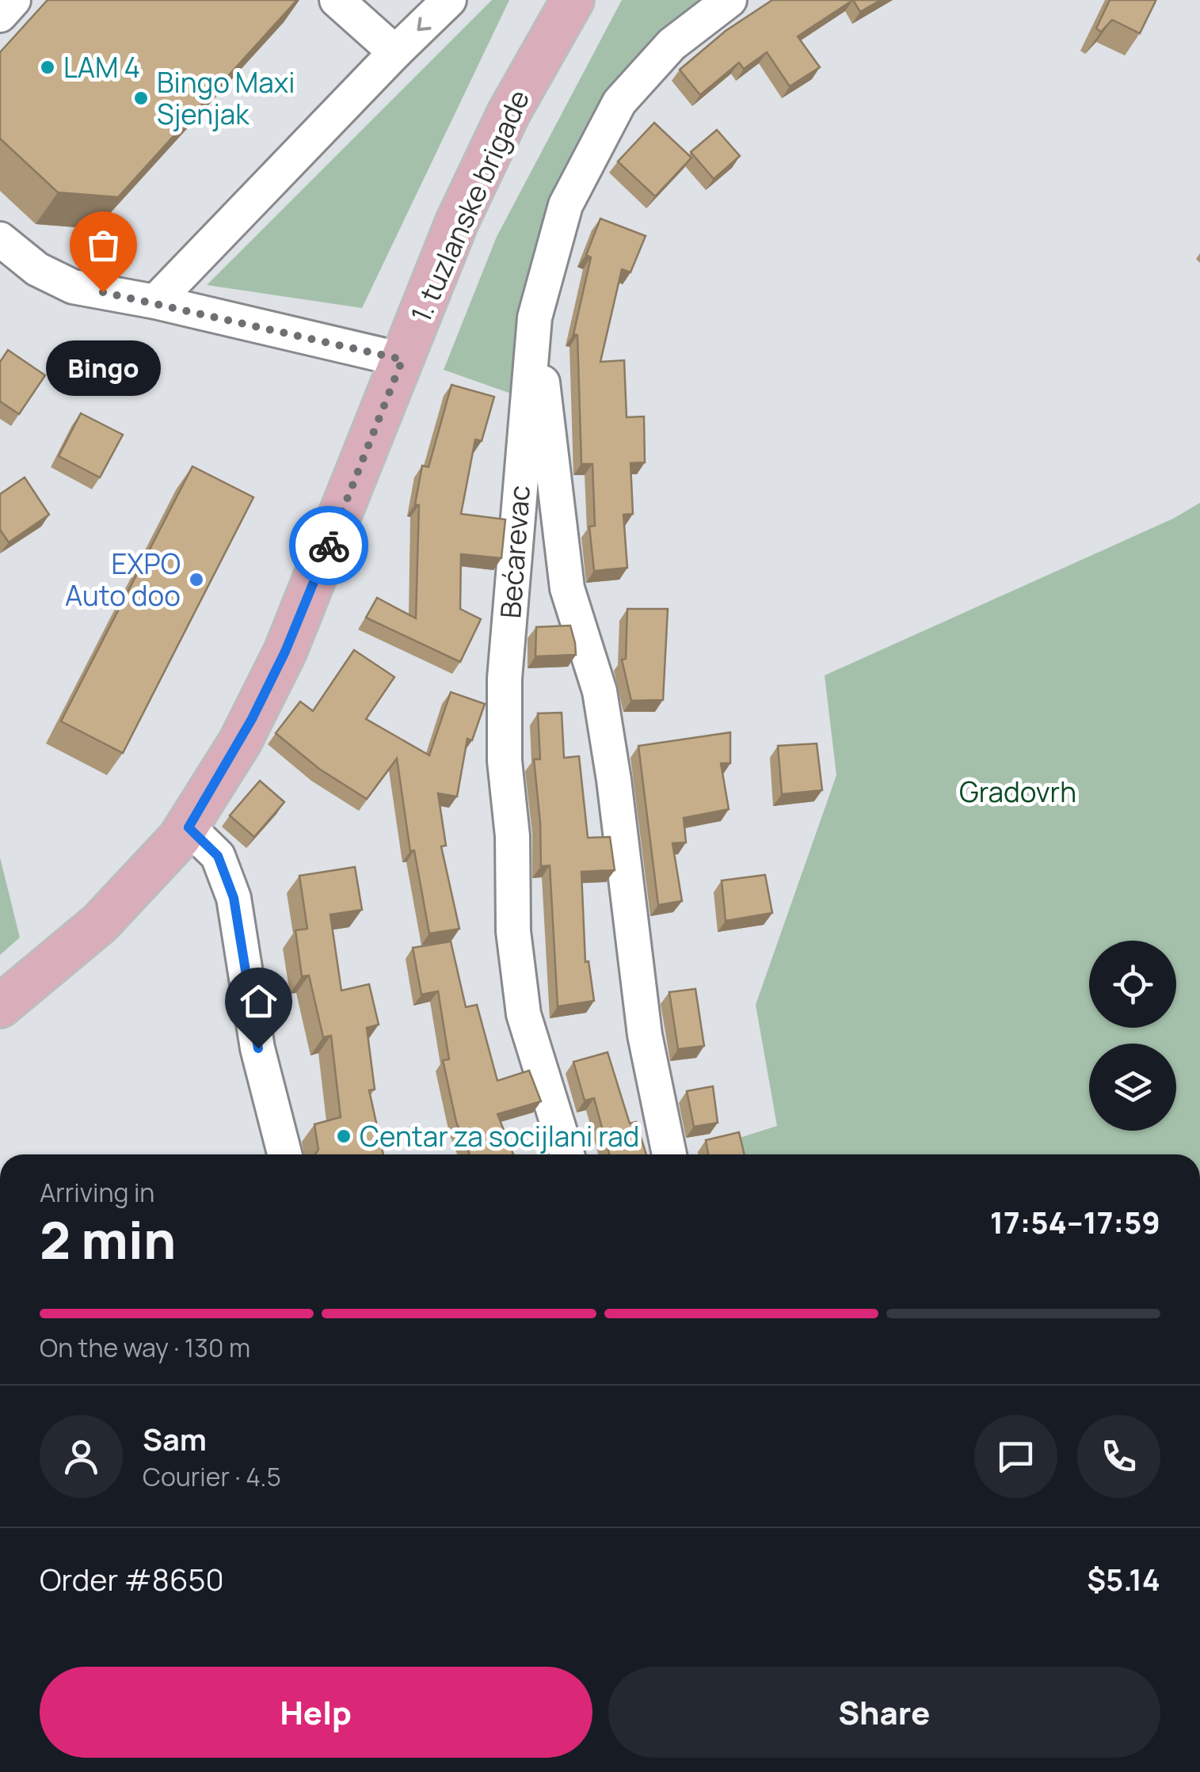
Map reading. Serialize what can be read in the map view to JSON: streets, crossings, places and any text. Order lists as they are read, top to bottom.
{
  "streets": {
    "main road": ["1. tuzlanske brigade"],
    "street": ["Bećarevac"]
  },
  "parks": ["Gradovrh"],
  "places": [
    "LAM 4",
    "Bingo Maxi Sjenjak",
    "Bingo",
    "EXPO Auto doo",
    "Centar za socijlani rad"
  ],
  "page": {
    "bubble": "Bingo",
    "heading": ["2 min", "Arriving in", "17:54–17:59"],
    "panel": [
      "Sam",
      "Courier · 4.5",
      "Order #8650",
      "$5.14"
    ],
    "bar": "On the way · 130 m",
    "buttons": ["Help", "Share"]
  }
}
